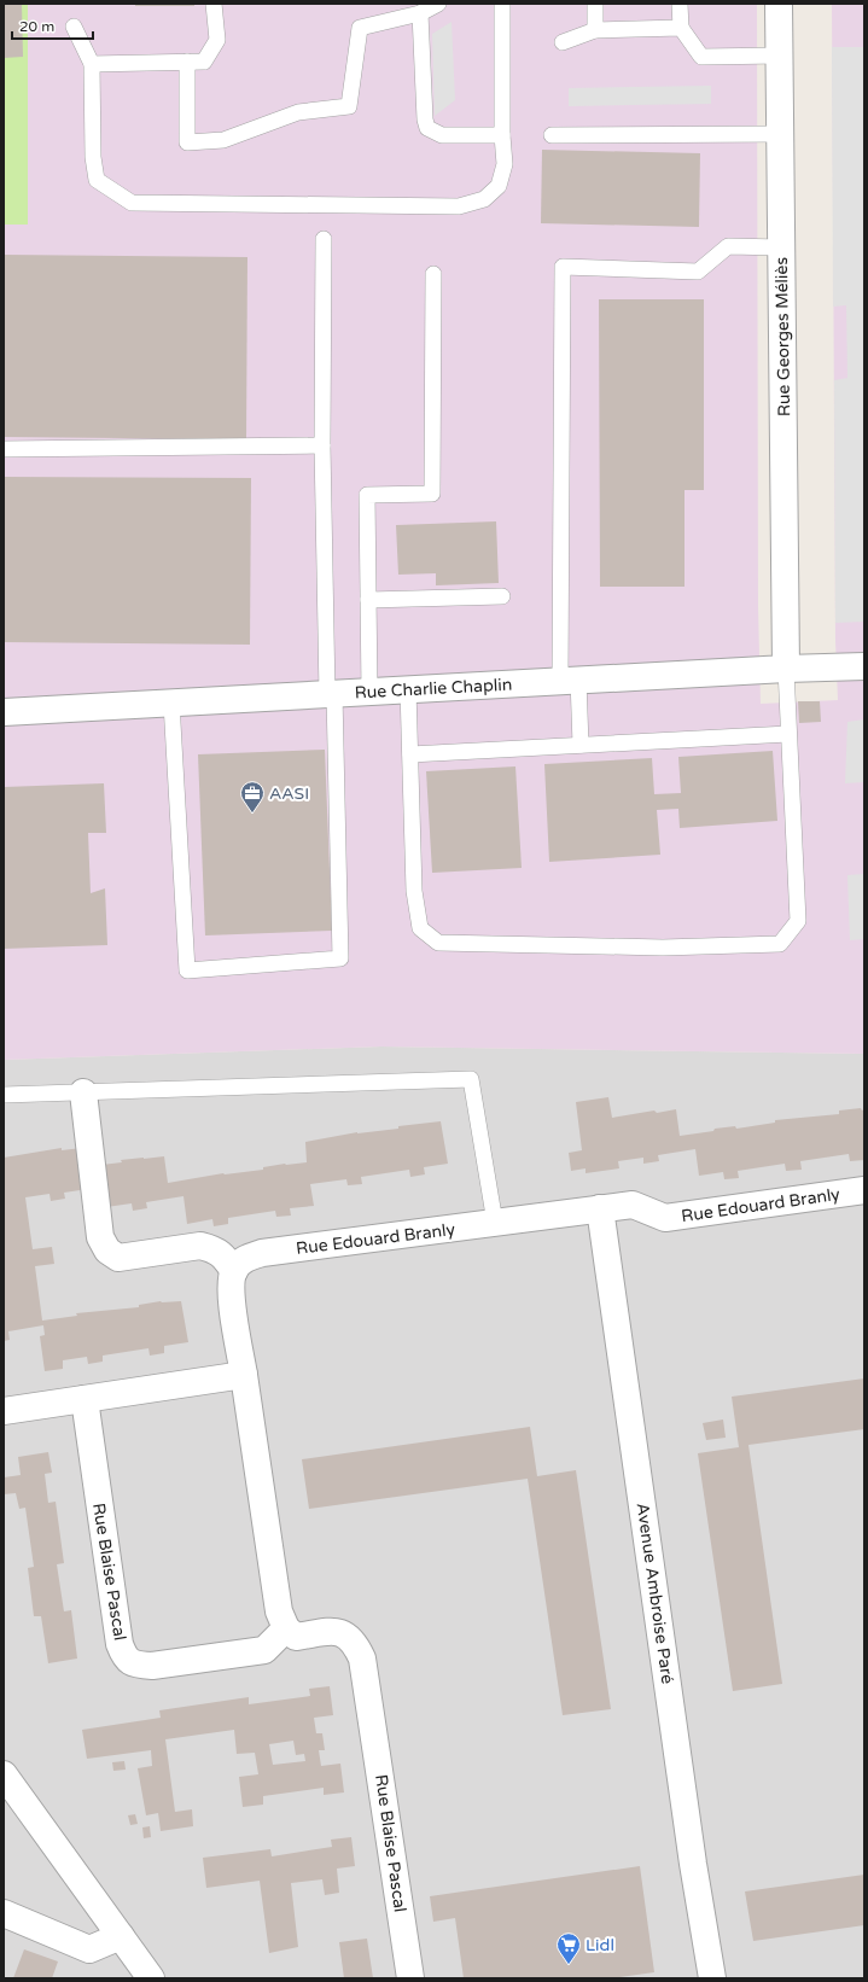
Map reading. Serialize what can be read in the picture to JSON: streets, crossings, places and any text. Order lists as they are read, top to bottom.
{
  "streets": {
    "street": [
      "Rue Georges Méliès",
      "Rue Charlie Chaplin",
      "Rue Edouard Branly",
      "Rue Blaise Pascal",
      "Avenue Ambroise Paré"
    ]
  },
  "crossings": [
    ["Rue Georges Méliès", "Rue Charlie Chaplin"],
    ["Rue Edouard Branly", "Avenue Ambroise Paré"]
  ],
  "places": {
    "office": ["AASI"],
    "supermarket": ["Lidl"]
  },
  "scale_bar": "20 m"
}
